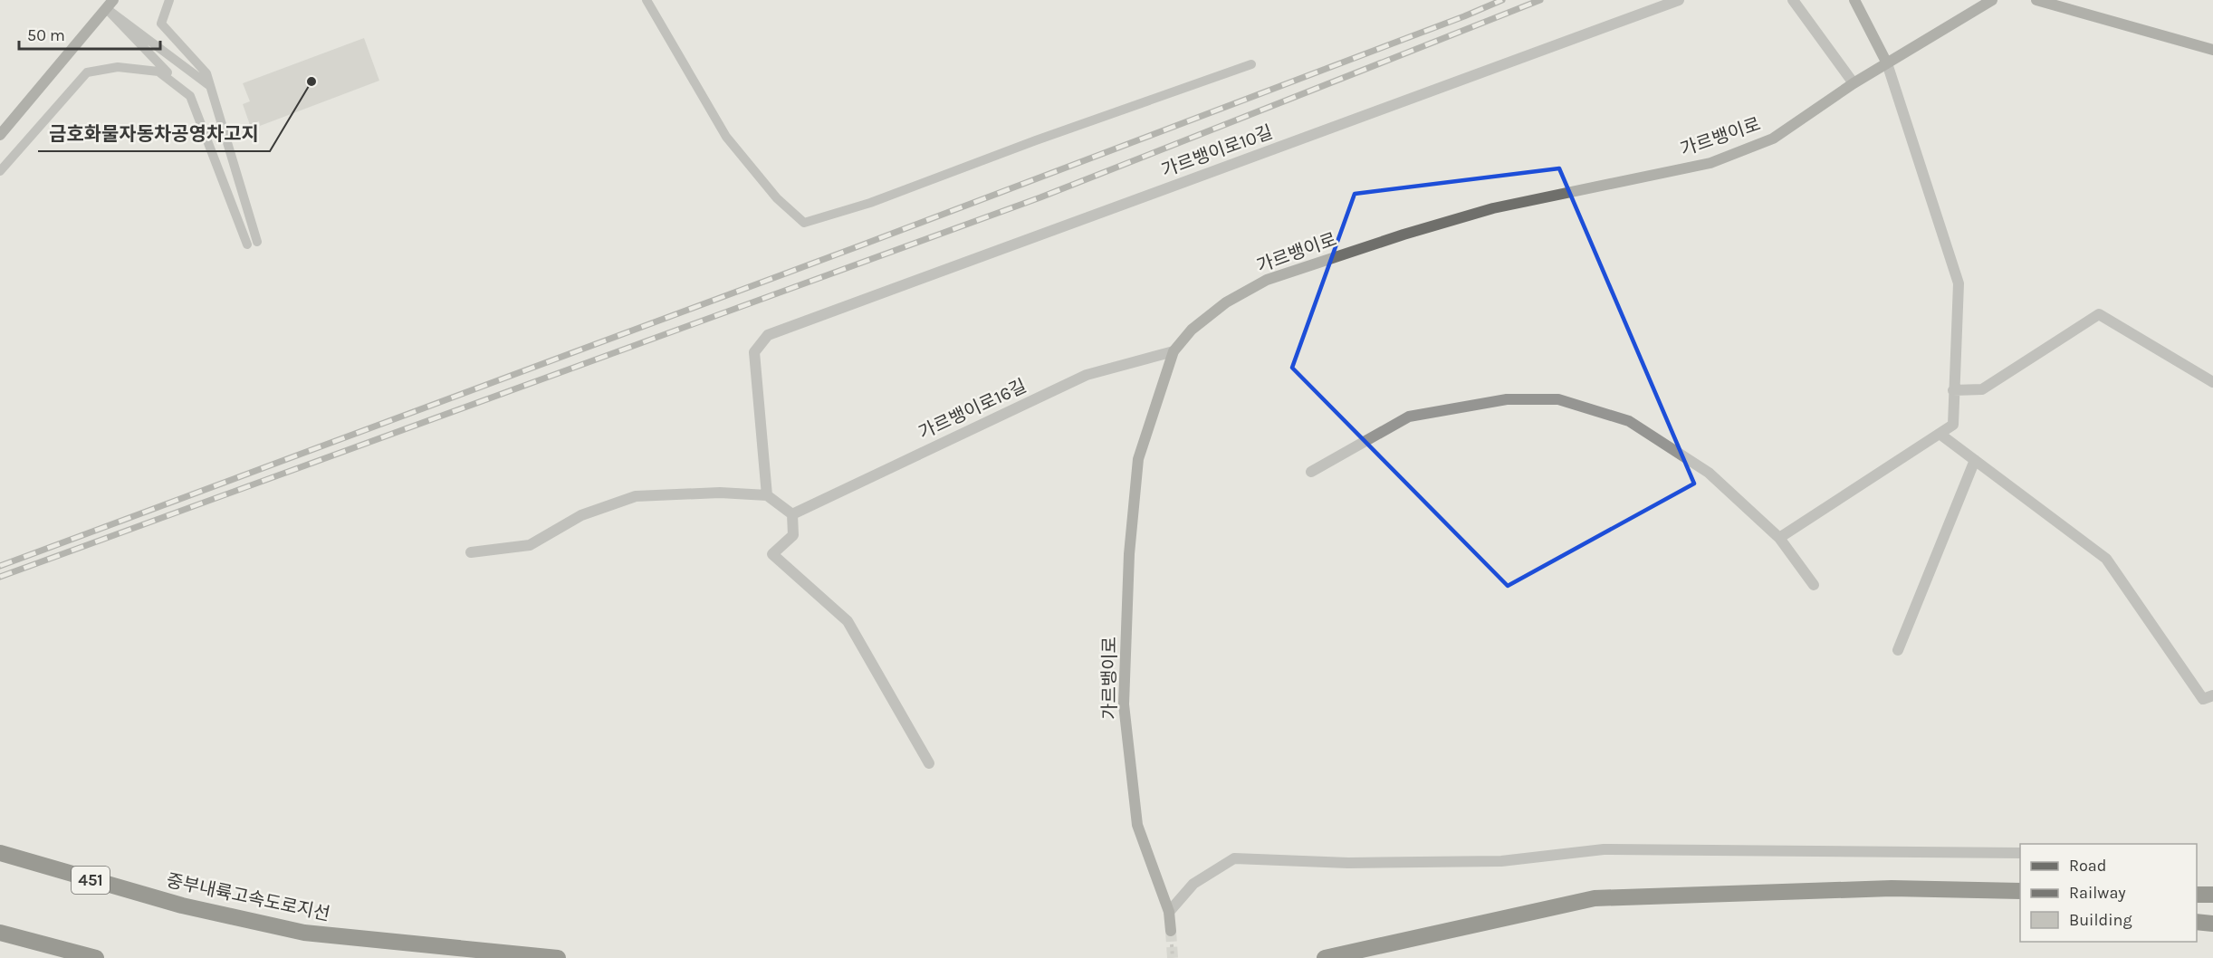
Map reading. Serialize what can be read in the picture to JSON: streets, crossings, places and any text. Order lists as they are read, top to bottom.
{
  "streets": {
    "highway": ["451", "중부내륙고속도로지선"],
    "street": ["가르뱅이로", "가르뱅이로10길", "가르뱅이로16길"]
  },
  "crossings": [
    ["가르뱅이로", "가르뱅이로16길"]
  ],
  "places": ["금호화물자동차공영차고지"],
  "legend": ["Road", "Railway", "Building"],
  "scale_bar": "50 m"
}
